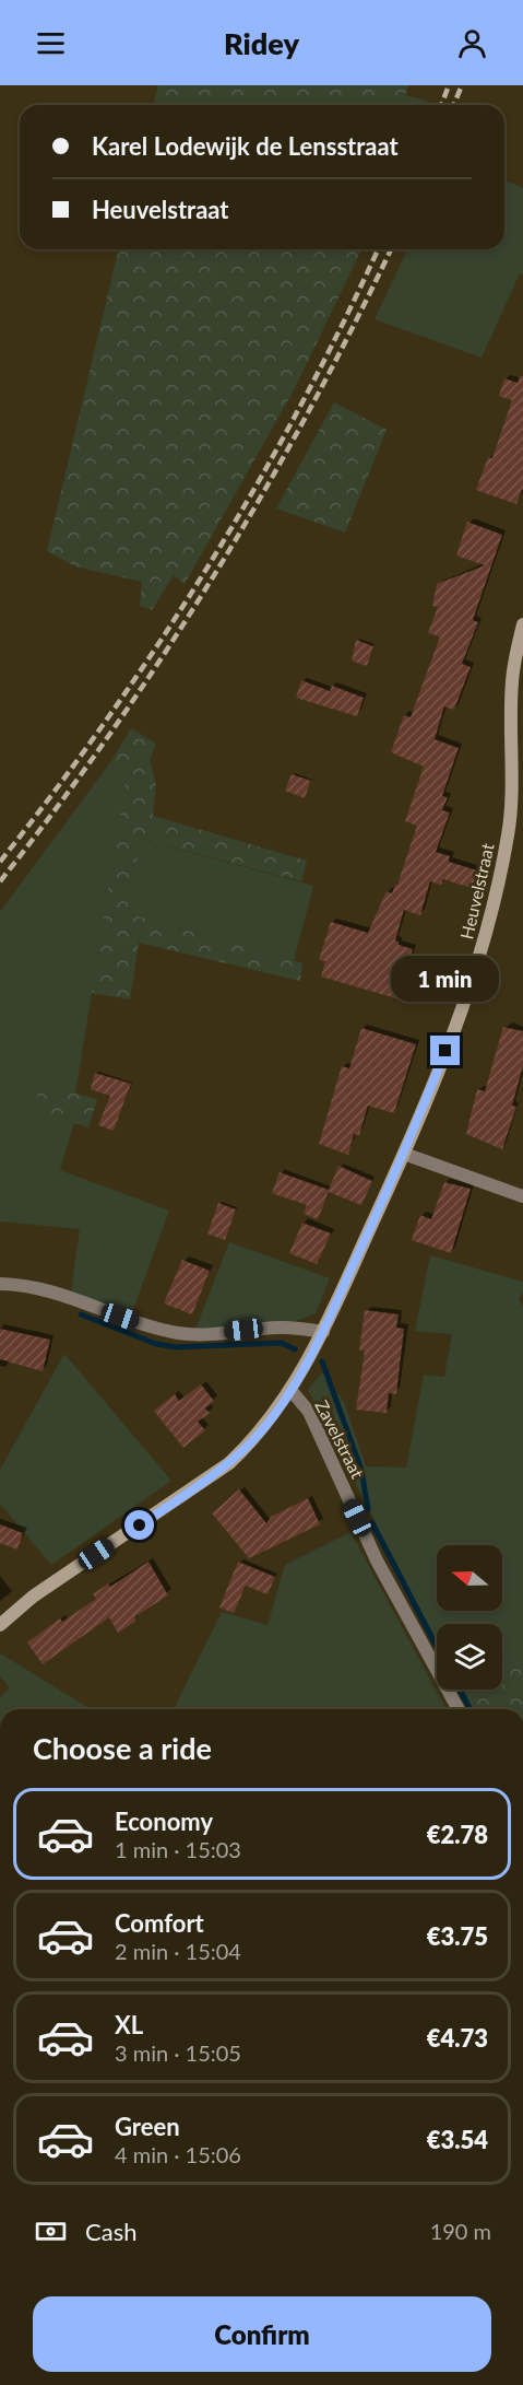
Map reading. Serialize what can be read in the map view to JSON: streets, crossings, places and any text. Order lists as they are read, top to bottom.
{
  "streets": {
    "street": ["Heuvelstraat", "Zavelstraat"]
  },
  "crossings": [
    ["Heuvelstraat", "Zavelstraat"]
  ],
  "north": "left",
  "page": {
    "header": "Ridey",
    "banner": ["Karel Lodewijk de Lensstraat", "Heuvelstraat"],
    "bubble": "1 min",
    "heading": "Choose a ride",
    "list": [
      {
        "name": "Economy",
        "note": "1 min · 15:03",
        "value": "€2.78"
      },
      {
        "name": "Comfort",
        "note": "2 min · 15:04",
        "value": "€3.75"
      },
      {
        "name": "XL",
        "note": "3 min · 15:05",
        "value": "€4.73"
      },
      {
        "name": "Green",
        "note": "4 min · 15:06",
        "value": "€3.54"
      }
    ],
    "pay": ["Cash", "190 m"],
    "buttons": "Confirm"
  }
}
